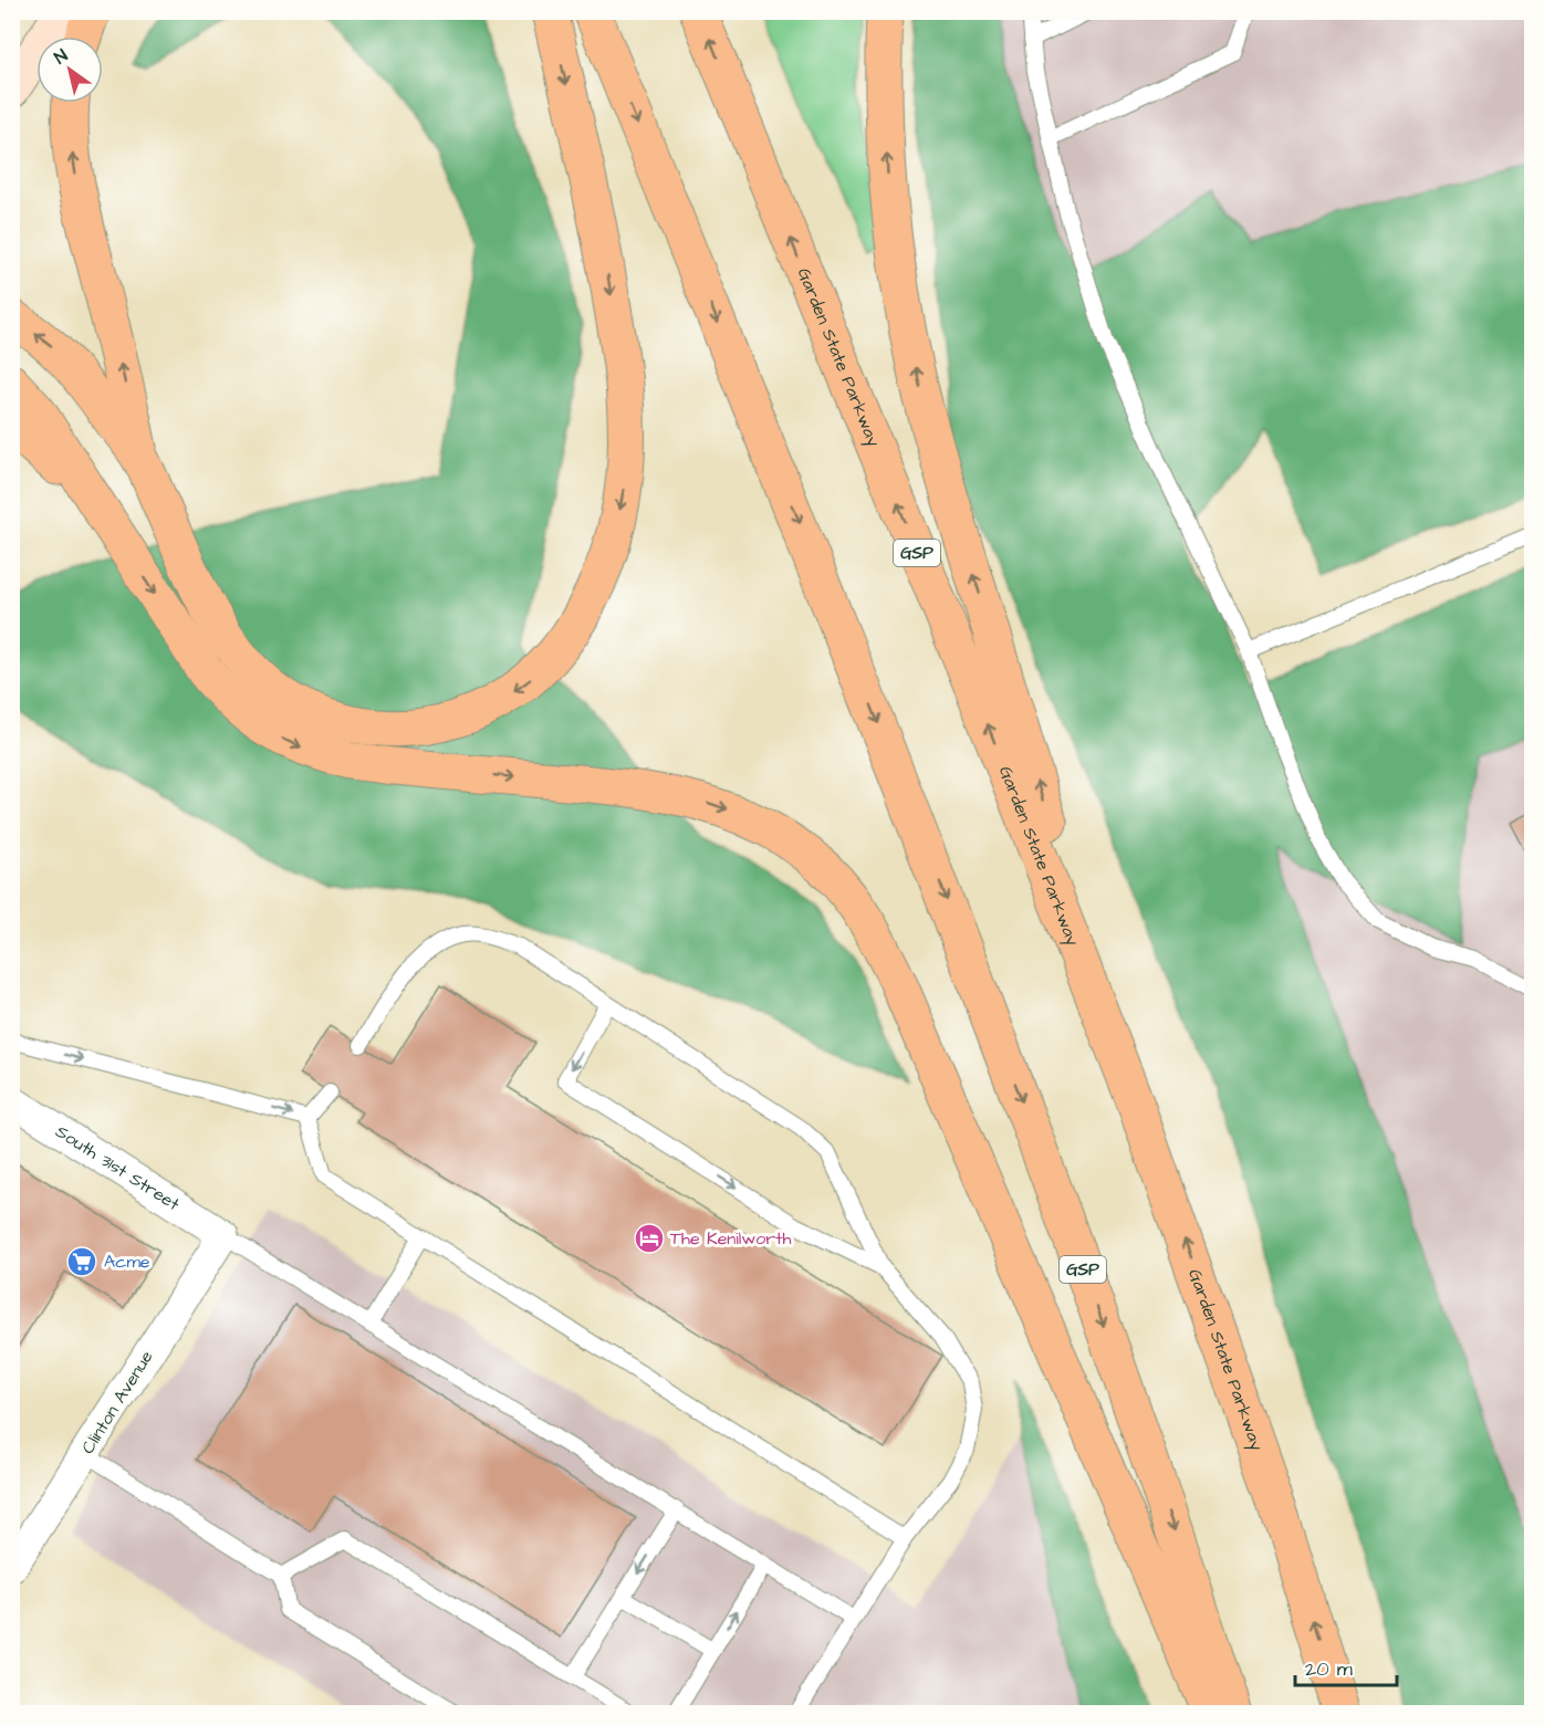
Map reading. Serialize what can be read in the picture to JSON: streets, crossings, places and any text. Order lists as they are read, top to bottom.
{
  "streets": {
    "highway": ["Garden State Parkway", "GSP"],
    "street": ["South 31st Street", "Clinton Avenue"]
  },
  "crossings": [
    ["South 31st Street", "Clinton Avenue"]
  ],
  "places": {
    "hotel": ["The Kenilworth"],
    "supermarket": ["Acme"]
  },
  "scale_bar": "20 m",
  "north": "top left"
}
